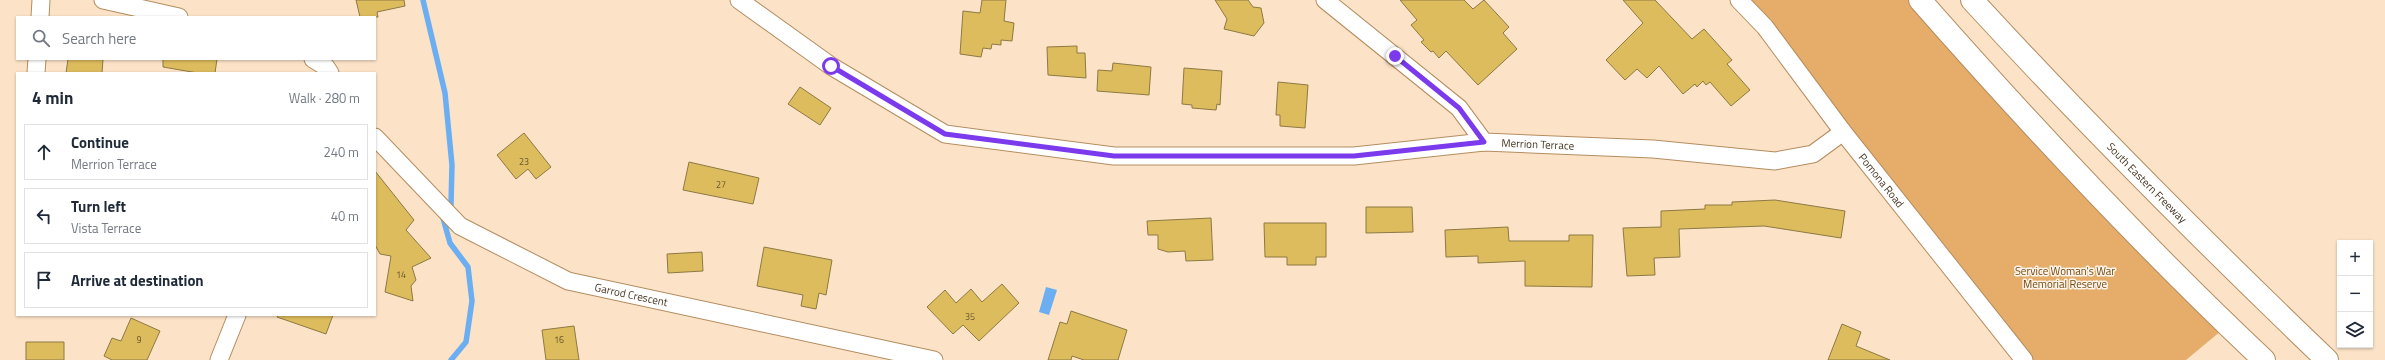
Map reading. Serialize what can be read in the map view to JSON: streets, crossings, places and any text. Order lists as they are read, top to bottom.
{
  "streets": {
    "highway": ["South Eastern Freeway"],
    "street": ["Merrion Terrace", "Pomona Road", "Garrod Crescent"]
  },
  "crossings": [
    ["Merrion Terrace", "Pomona Road"]
  ],
  "parks": ["Service Woman's War Memorial Reserve"],
  "house_numbers": [
    "23",
    "27",
    "14",
    "35",
    "9",
    "16"
  ],
  "page": {
    "search": "Search here",
    "heading": ["4 min", "Walk · 280 m"],
    "list": [
      ["Continue", "Merrion Terrace", "240 m"],
      ["Turn left", "Vista Terrace", "40 m"],
      "Arrive at destination"
    ],
    "map_buttons": ["+", "−"]
  }
}
